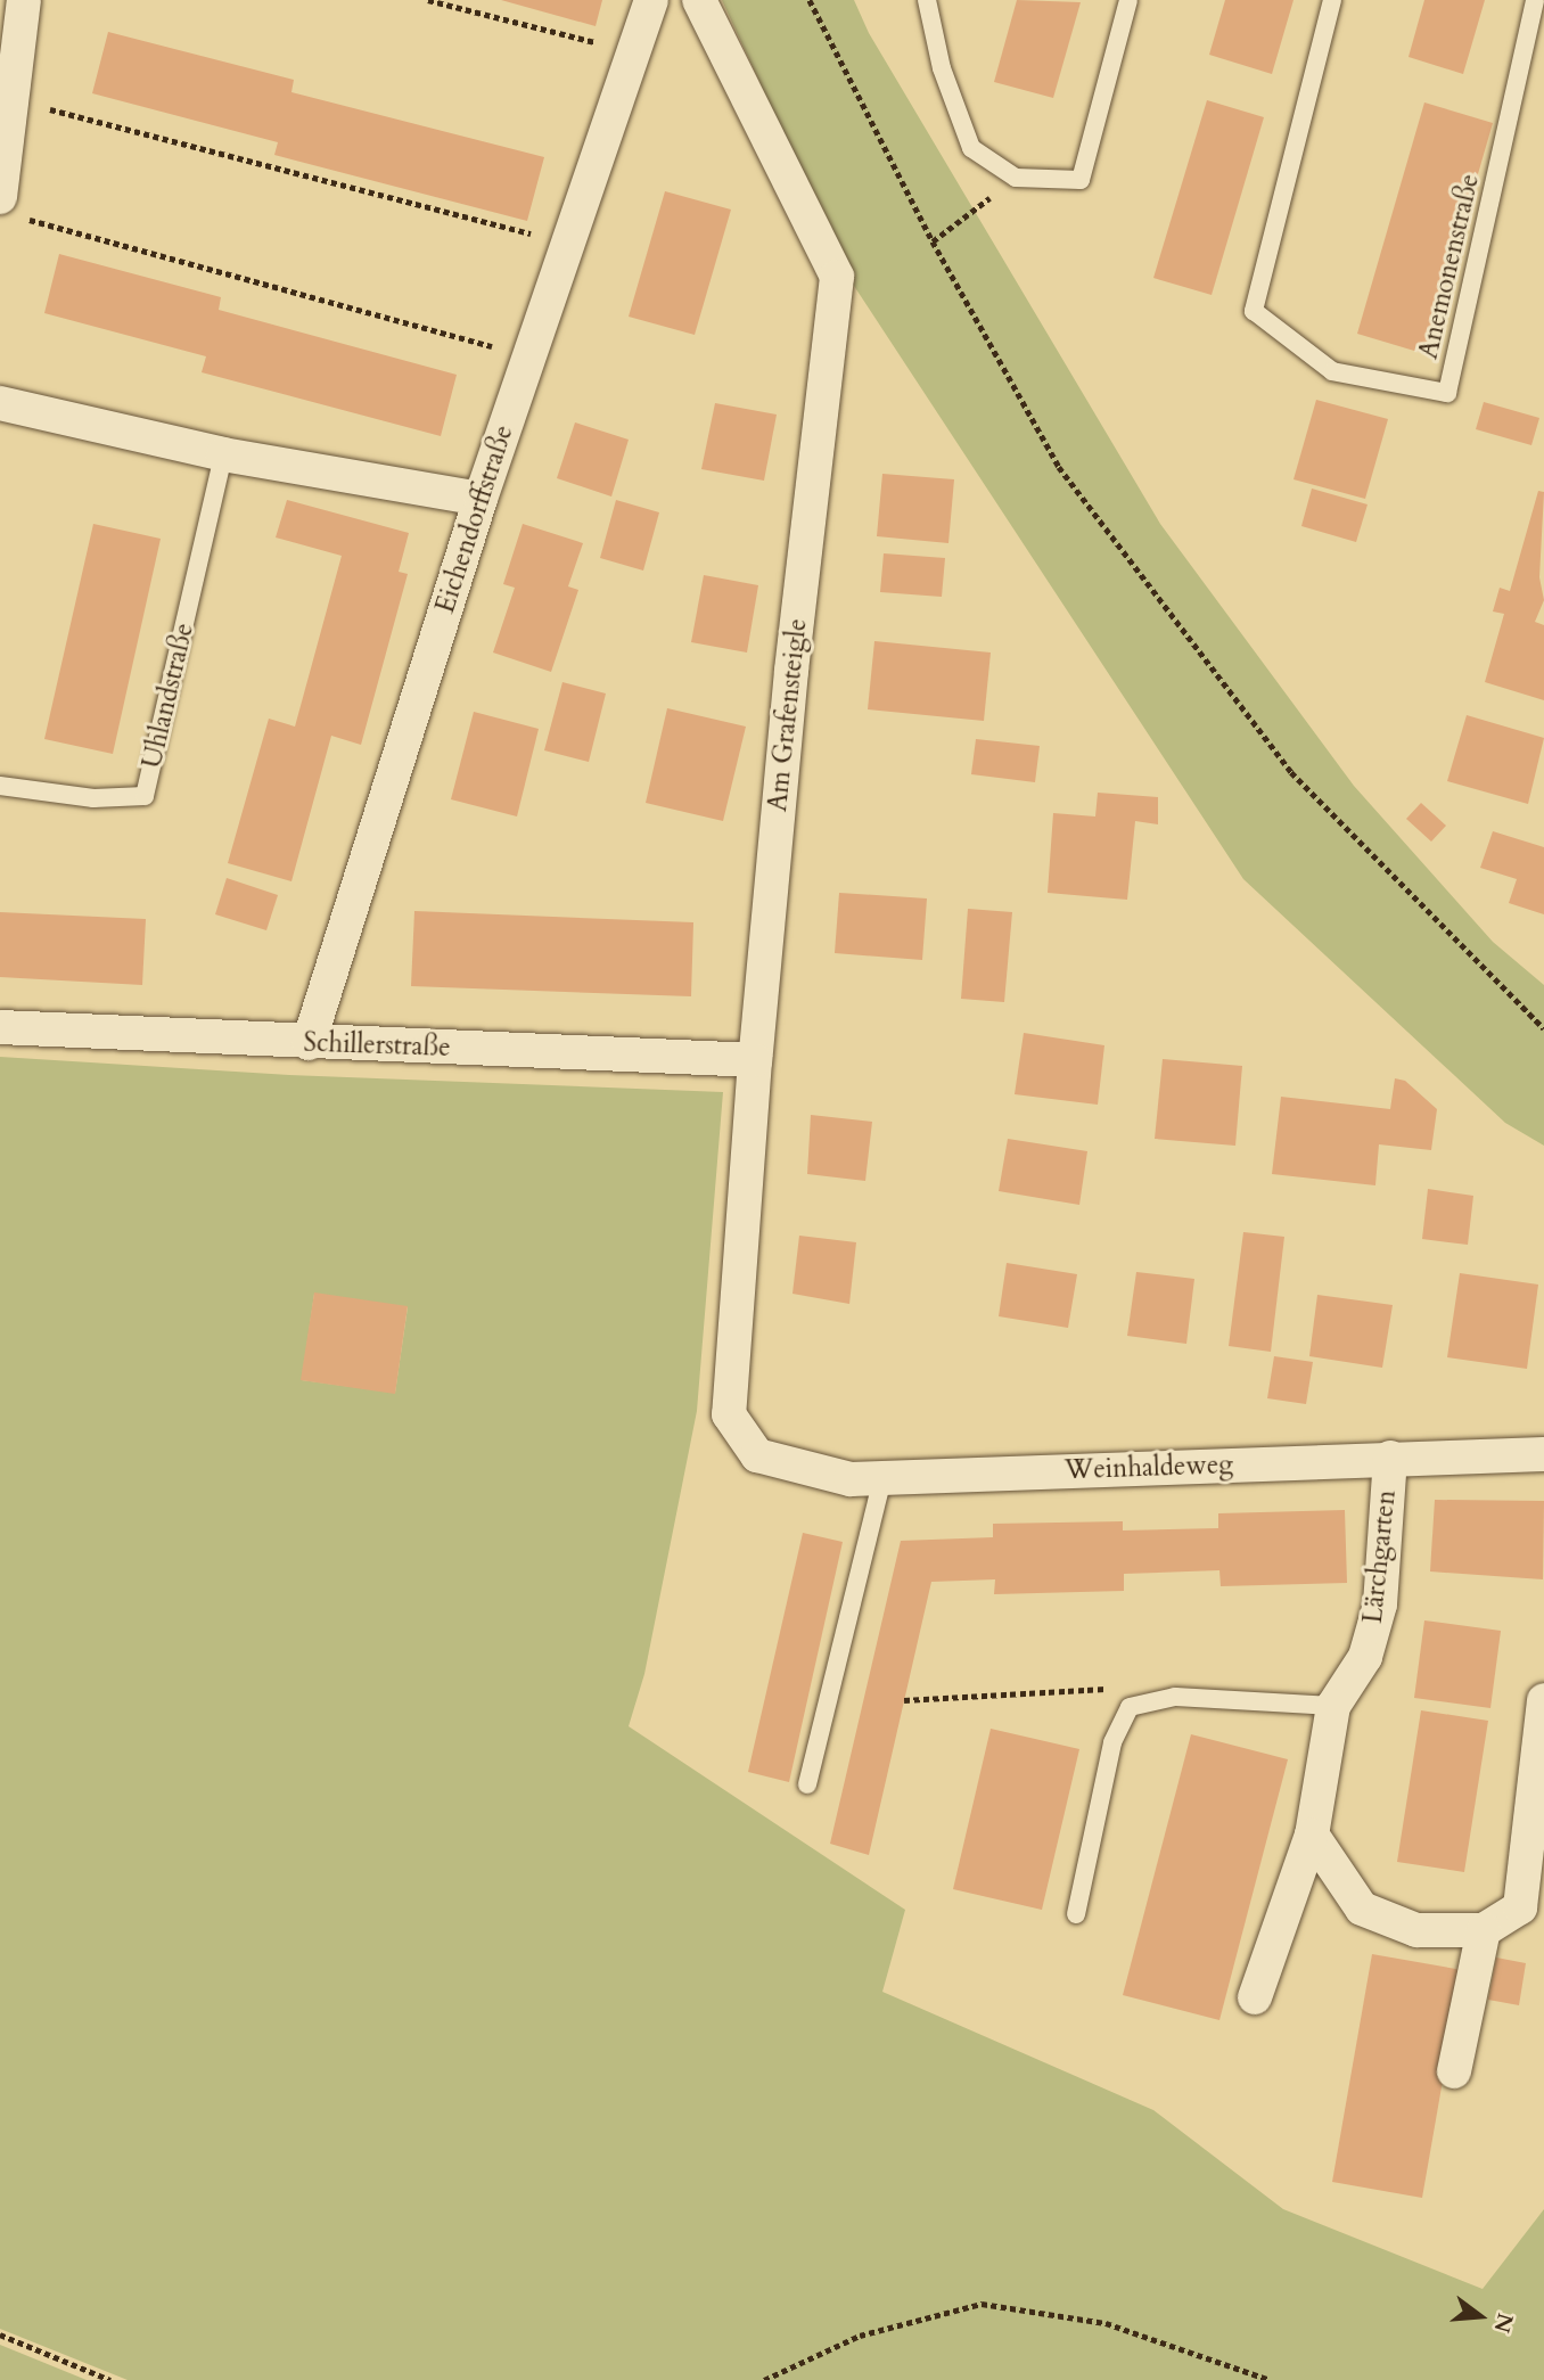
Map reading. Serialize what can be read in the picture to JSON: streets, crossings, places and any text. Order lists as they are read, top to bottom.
{
  "streets": {
    "street": [
      "Eichendorffstraße",
      "Am Grafensteigle",
      "Schillerstraße",
      "Weinhaldeweg",
      "Lärchgarten"
    ],
    "lane": ["Anemonenstraße", "Uhlandstraße"]
  },
  "crossings": [
    ["Eichendorffstraße", "Schillerstraße"],
    ["Am Grafensteigle", "Schillerstraße"],
    ["Am Grafensteigle", "Weinhaldeweg"],
    ["Weinhaldeweg", "Lärchgarten"]
  ],
  "north": "right"
}
